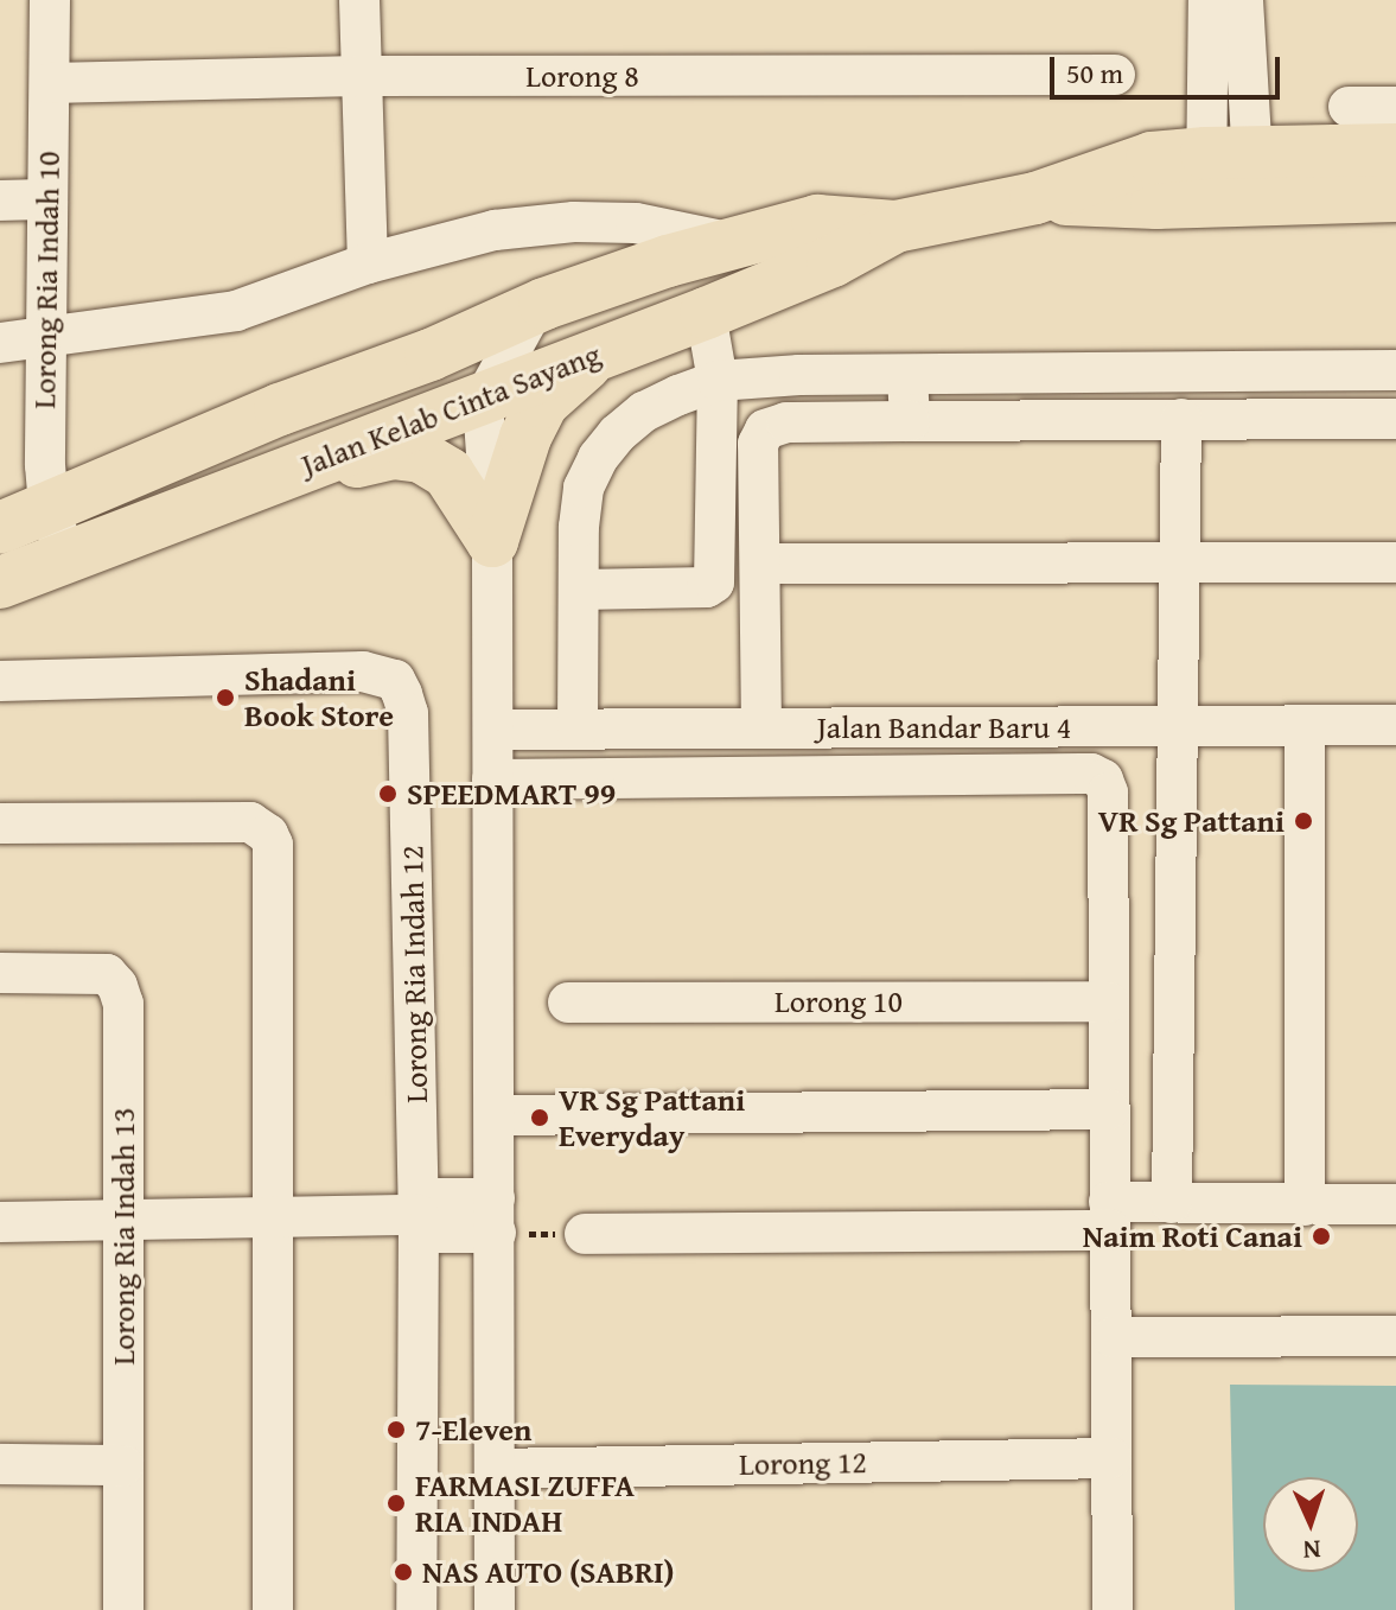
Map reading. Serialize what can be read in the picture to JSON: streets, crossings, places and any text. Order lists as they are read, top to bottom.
{
  "streets": {
    "main road": ["Jalan Kelab Cinta Sayang"],
    "street": [
      "Lorong 8",
      "Lorong Ria Indah 10",
      "Jalan Bandar Baru 4",
      "Lorong Ria Indah 12",
      "Lorong 10",
      "Lorong Ria Indah 13",
      "Lorong 12"
    ]
  },
  "crossings": [
    ["Lorong 8", "Lorong Ria Indah 10"],
    ["Lorong Ria Indah 10", "Jalan Kelab Cinta Sayang"],
    ["Jalan Bandar Baru 4", "Lorong 10"]
  ],
  "places": [
    "Shadani Book Store",
    "SPEEDMART 99",
    "VR Sg Pattani",
    "VR Sg Pattani Everyday",
    "Naim Roti Canai",
    "7-Eleven",
    "FARMASI ZUFFA RIA INDAH",
    "NAS AUTO (SABRI)"
  ],
  "scale_bar": "50 m",
  "north": "bottom"
}
